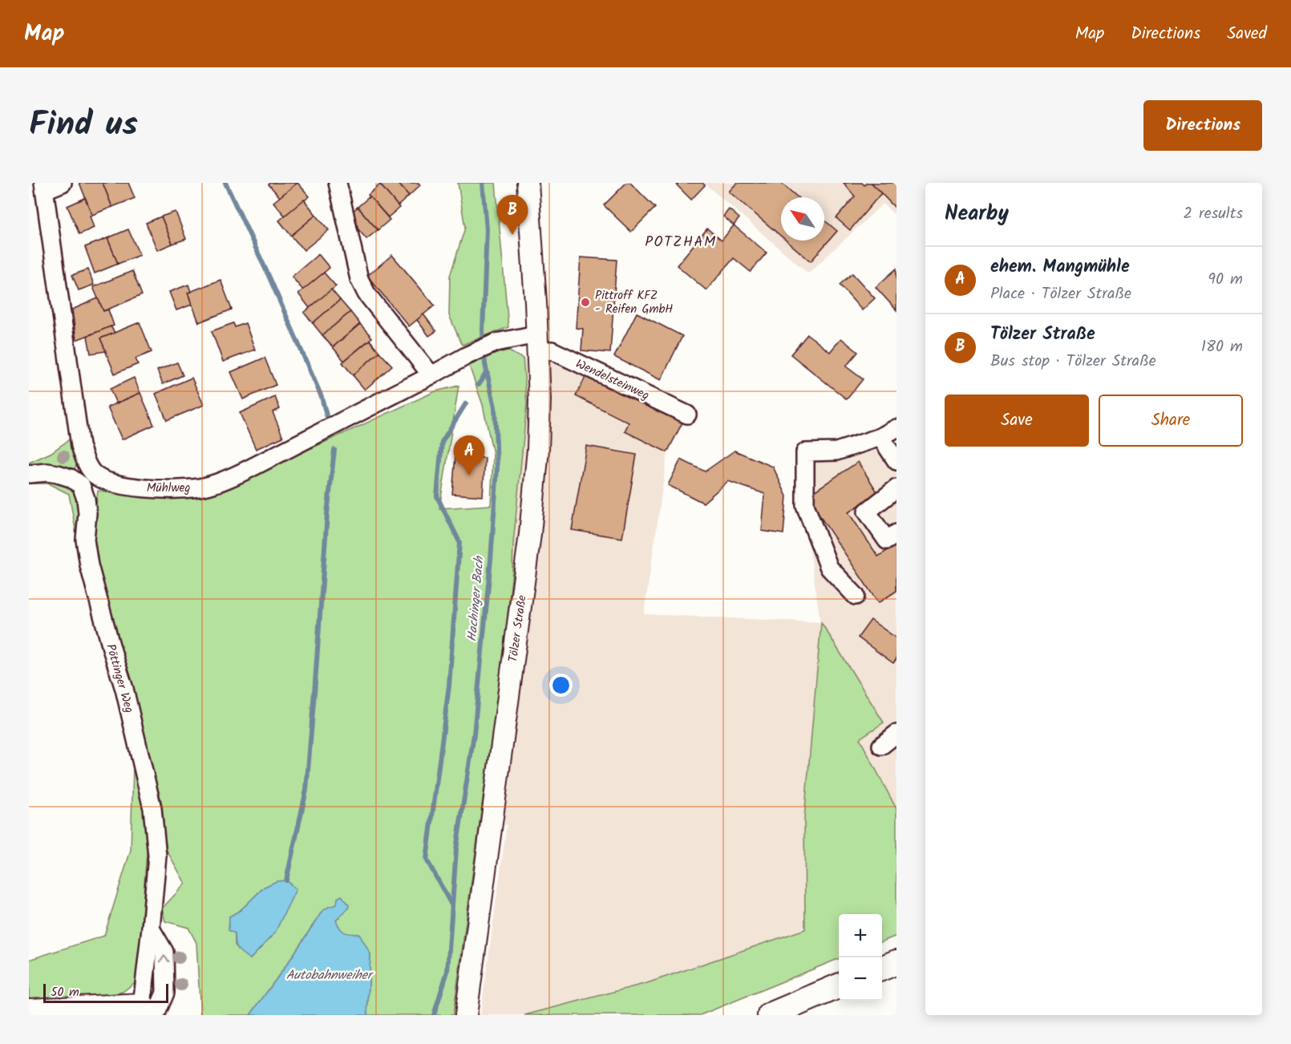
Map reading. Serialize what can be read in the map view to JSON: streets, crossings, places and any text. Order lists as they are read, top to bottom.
{
  "streets": {
    "main road": ["Tölzer Straße"],
    "street": ["Wendelsteinweg", "Mühlweg", "Pöttinger Weg"]
  },
  "crossings": [
    ["Wendelsteinweg", "Mühlweg"],
    ["Wendelsteinweg", "Tölzer Straße"],
    ["Mühlweg", "Tölzer Straße"],
    ["Mühlweg", "Pöttinger Weg"]
  ],
  "districts": ["POTZHAM"],
  "water": ["Hachinger Bach", "Autobahnweiher"],
  "places": ["Pittroff KFZ - Reifen GmbH"],
  "scale_bar": "50 m",
  "north": "top left",
  "page": {
    "header": "Map",
    "nav": ["Map", "Directions", "Saved"],
    "title": "Find us",
    "buttons": [
      "Directions",
      ["Save", "Share"]
    ],
    "heading": ["Nearby", "2 results"],
    "pins": ["B", "A"],
    "list": [
      {
        "mark": "A",
        "name": "ehem. Mangmühle",
        "note": "Place · Tölzer Straße",
        "value": "90 m"
      },
      {
        "mark": "B",
        "name": "Tölzer Straße",
        "note": "Bus stop · Tölzer Straße",
        "value": "180 m"
      }
    ],
    "map_buttons": ["+", "−"],
    "scale": "50 m"
  }
}
